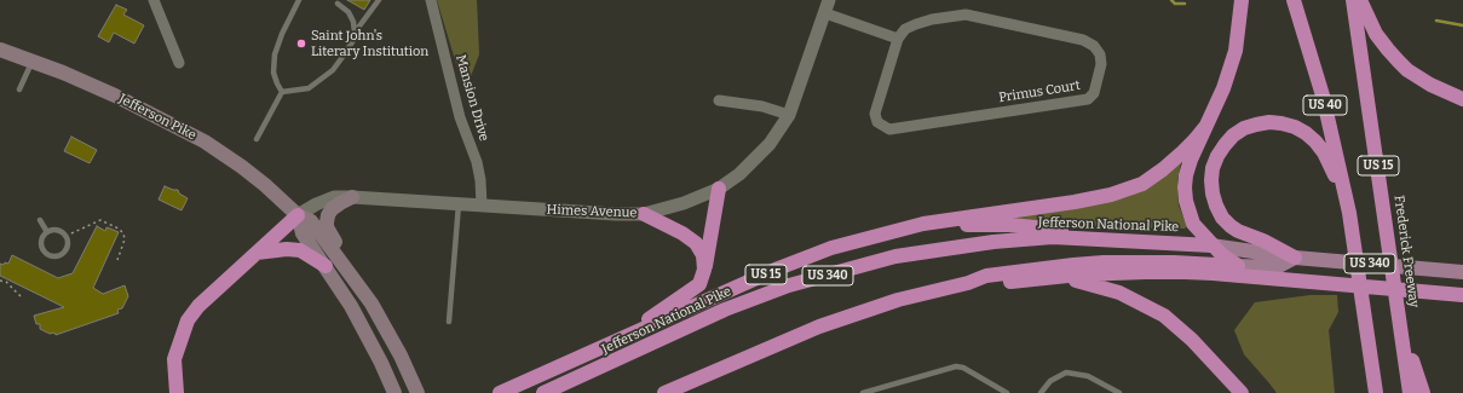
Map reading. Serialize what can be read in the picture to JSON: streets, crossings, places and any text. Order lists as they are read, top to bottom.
{
  "streets": {
    "highway": [
      "US 40",
      "US 15",
      "Jefferson National Pike",
      "Frederick Freeway",
      "US 340"
    ],
    "main road": ["Jefferson Pike"],
    "street": ["Primus Court", "Mansion Drive", "Himes Avenue"]
  },
  "crossings": [
    ["Mansion Drive", "Himes Avenue"],
    ["Jefferson Pike", "Himes Avenue"],
    ["US 15", "Frederick Freeway"],
    ["Jefferson National Pike", "US 340"]
  ],
  "places": ["Saint John's Literary Institution"]
}
